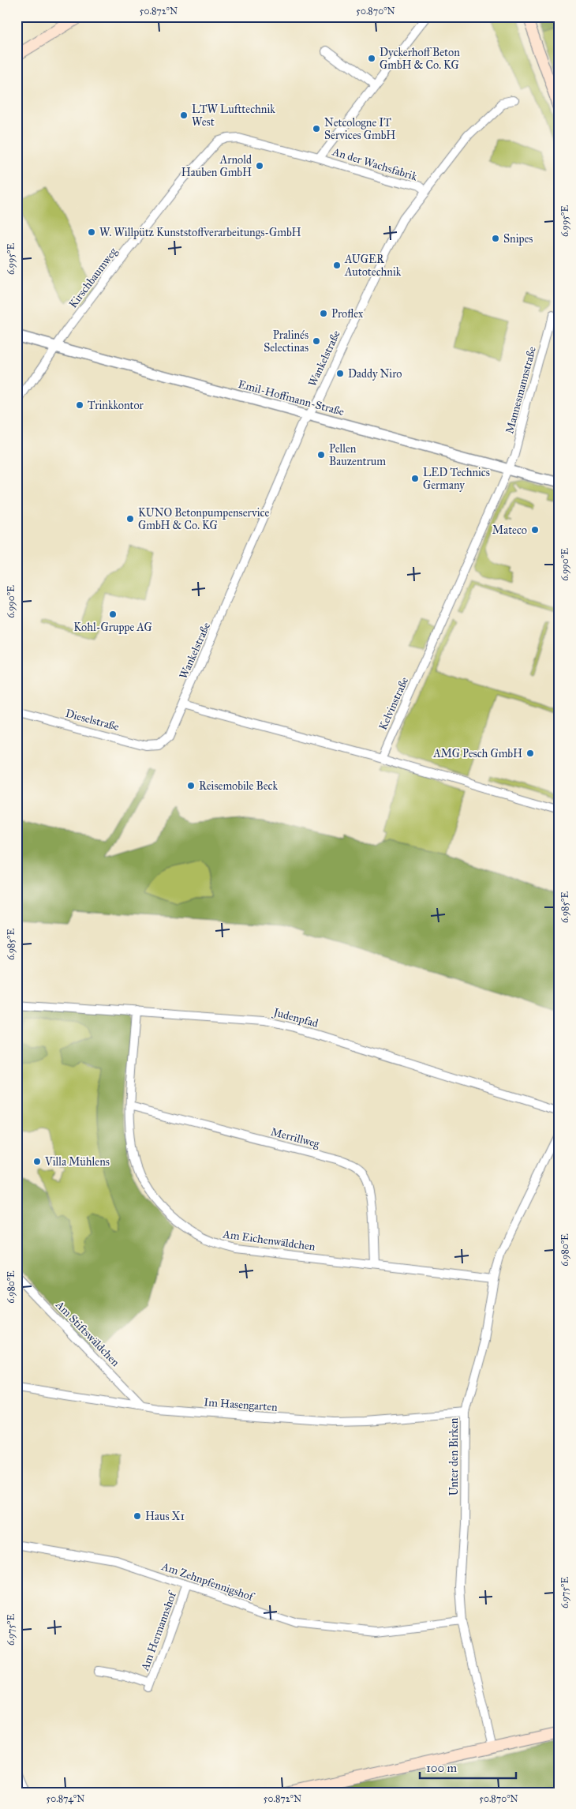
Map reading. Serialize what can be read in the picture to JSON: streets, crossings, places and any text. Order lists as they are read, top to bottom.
{
  "streets": {
    "street": [
      "An der Wachsfabrik",
      "Kirschbaumweg",
      "Wankelstraße",
      "Mannesmannstraße",
      "Emil-Hoffmann-Straße",
      "Kelvinstraße",
      "Dieselstraße",
      "Judenpfad",
      "Merrillweg",
      "Am Eichenwäldchen",
      "Am Stiftswäldchen",
      "Im Hasengarten",
      "Unter den Birken",
      "Am Zehnpfennigshof",
      "Am Hermannshof"
    ]
  },
  "crossings": [
    ["An der Wachsfabrik", "Kirschbaumweg"],
    ["An der Wachsfabrik", "Wankelstraße"],
    ["Kirschbaumweg", "Emil-Hoffmann-Straße"],
    ["Wankelstraße", "Emil-Hoffmann-Straße"],
    ["Wankelstraße", "Dieselstraße"],
    ["Mannesmannstraße", "Emil-Hoffmann-Straße"],
    ["Mannesmannstraße", "Kelvinstraße"],
    ["Emil-Hoffmann-Straße", "Kelvinstraße"],
    ["Judenpfad", "Am Eichenwäldchen"],
    ["Merrillweg", "Am Eichenwäldchen"],
    ["Am Eichenwäldchen", "Unter den Birken"],
    ["Am Stiftswäldchen", "Im Hasengarten"],
    ["Im Hasengarten", "Unter den Birken"],
    ["Unter den Birken", "Am Zehnpfennigshof"],
    ["Am Zehnpfennigshof", "Am Hermannshof"]
  ],
  "places": [
    "Dyckerhoff Beton GmbH & Co. KG",
    "LTW Lufttechnik West",
    "Netcologne IT Services GmbH",
    "Arnold Hauben GmbH",
    "W. Willpütz Kunststoffverarbeitungs-GmbH",
    "Snipes",
    "AUGER Autotechnik",
    "Proflex",
    "Pralinés Selectinas",
    "Daddy Niro",
    "Trinkkontor",
    "Pellen Bauzentrum",
    "LED Technics Germany",
    "KUNO Betonpumpenservice GmbH & Co. KG",
    "Mateco",
    "Kohl-Gruppe AG",
    "AMG Pesch GmbH",
    "Reisemobile Beck",
    "Villa Mühlens",
    "Haus X1"
  ],
  "scale_bar": "100 m",
  "coordinates": [
    "50.872°N",
    "50.870°N",
    "6.995°E",
    "6.990°E",
    "6.985°E",
    "6.980°E",
    "6.975°E",
    "50.874°N"
  ]
}
